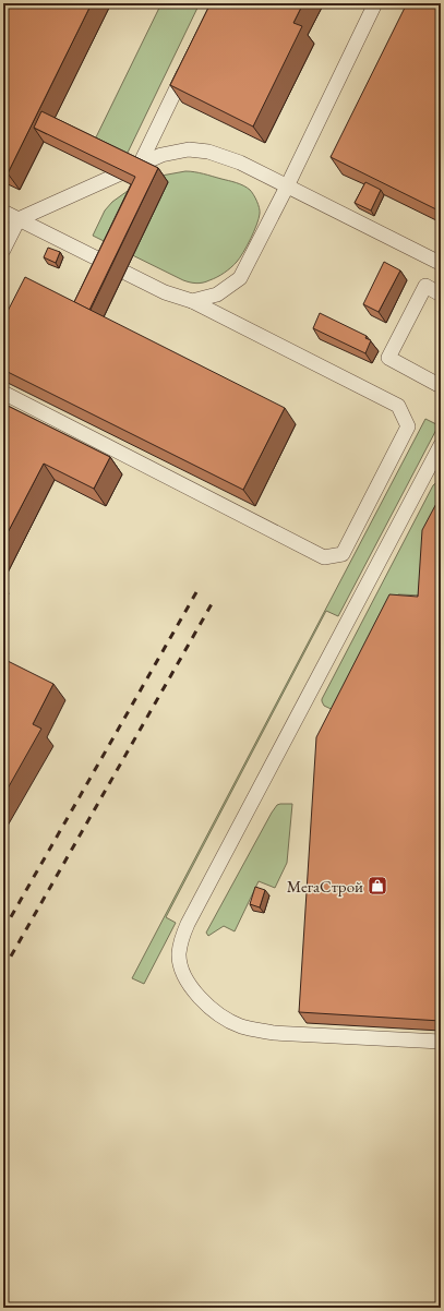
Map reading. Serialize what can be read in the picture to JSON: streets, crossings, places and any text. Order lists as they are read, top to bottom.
{
  "places": {
    "shop": ["МегаСтрой"]
  }
}
